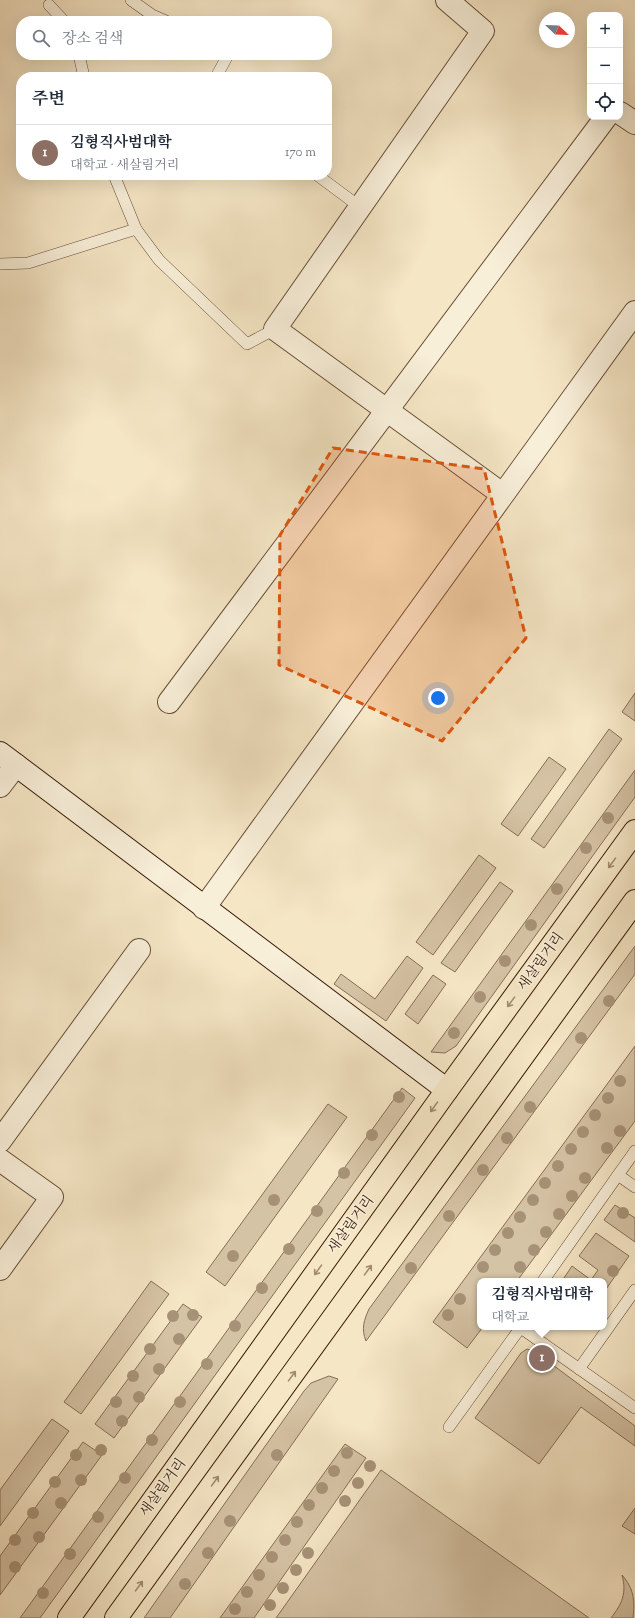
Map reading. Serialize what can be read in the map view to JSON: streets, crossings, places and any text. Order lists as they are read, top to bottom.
{
  "streets": {
    "main road": ["새살림거리"]
  },
  "north": "bottom right",
  "page": {
    "map_buttons": ["+", "−"],
    "search": "장소 검색",
    "heading": "주변",
    "list": [
      {
        "mark": "1",
        "name": "김형직사범대학",
        "note": "대학교 · 새살림거리",
        "value": "170 m"
      }
    ],
    "popup": ["김형직사범대학", "대학교"],
    "pins": "1"
  }
}
